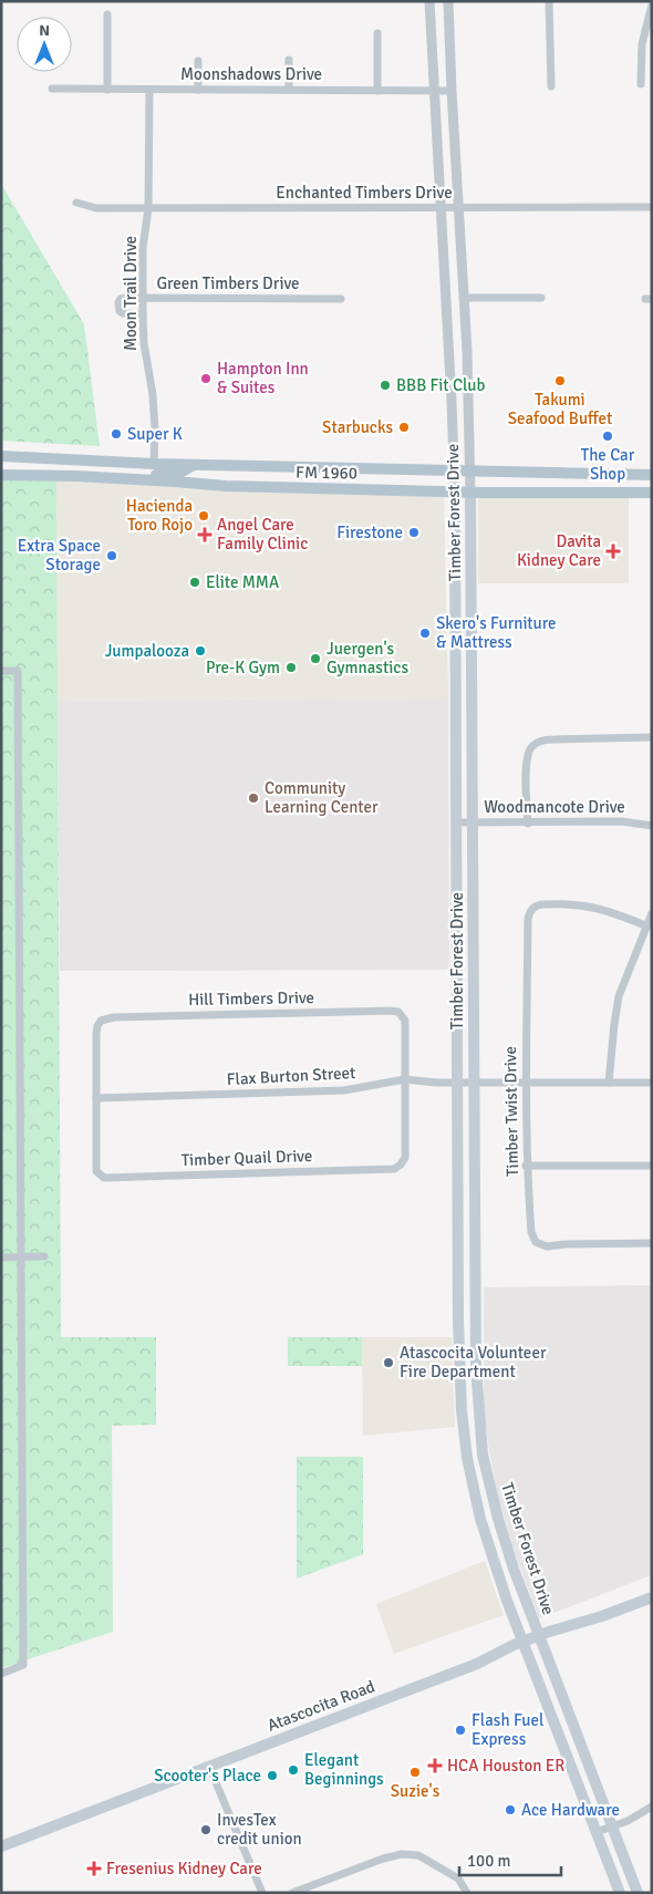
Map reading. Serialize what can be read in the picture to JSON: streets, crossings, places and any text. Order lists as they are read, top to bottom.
{
  "streets": {
    "main road": ["FM 1960", "Timber Forest Drive", "Atascocita Road"],
    "street": [
      "Moonshadows Drive",
      "Enchanted Timbers Drive",
      "Green Timbers Drive",
      "Moon Trail Drive",
      "Woodmancote Drive",
      "Hill Timbers Drive",
      "Flax Burton Street",
      "Timber Twist Drive",
      "Timber Quail Drive"
    ]
  },
  "crossings": [
    ["Moonshadows Drive", "Moon Trail Drive"],
    ["Moonshadows Drive", "Timber Forest Drive"],
    ["Enchanted Timbers Drive", "Moon Trail Drive"],
    ["Enchanted Timbers Drive", "Timber Forest Drive"],
    ["Green Timbers Drive", "Moon Trail Drive"],
    ["Moon Trail Drive", "FM 1960"],
    ["FM 1960", "Timber Forest Drive"],
    ["Timber Forest Drive", "Woodmancote Drive"],
    ["Timber Forest Drive", "Flax Burton Street"],
    ["Timber Forest Drive", "Atascocita Road"],
    ["Hill Timbers Drive", "Flax Burton Street"],
    ["Hill Timbers Drive", "Timber Quail Drive"],
    ["Flax Burton Street", "Timber Twist Drive"],
    ["Flax Burton Street", "Timber Quail Drive"]
  ],
  "places": {
    "other": [
      "Hampton Inn & Suites",
      "Takumi Seafood Buffet",
      "BBB Fit Club",
      "Starbucks",
      "Super K",
      "The Car Shop",
      "Hacienda Toro Rojo",
      "Firestone",
      "Extra Space Storage",
      "Elite MMA",
      "Skero's Furniture & Mattress",
      "Jumpalooza",
      "Juergen's Gymnastics",
      "Pre-K Gym",
      "Community Learning Center",
      "Atascocita Volunteer Fire Department",
      "Flash Fuel Express",
      "Elegant Beginnings",
      "Suzie's",
      "Scooter's Place",
      "Ace Hardware",
      "InvesTex credit union"
    ],
    "health": [
      "Angel Care Family Clinic",
      "Davita Kidney Care",
      "HCA Houston ER",
      "Fresenius Kidney Care"
    ]
  },
  "scale_bar": "100 m",
  "north": "top"
}
